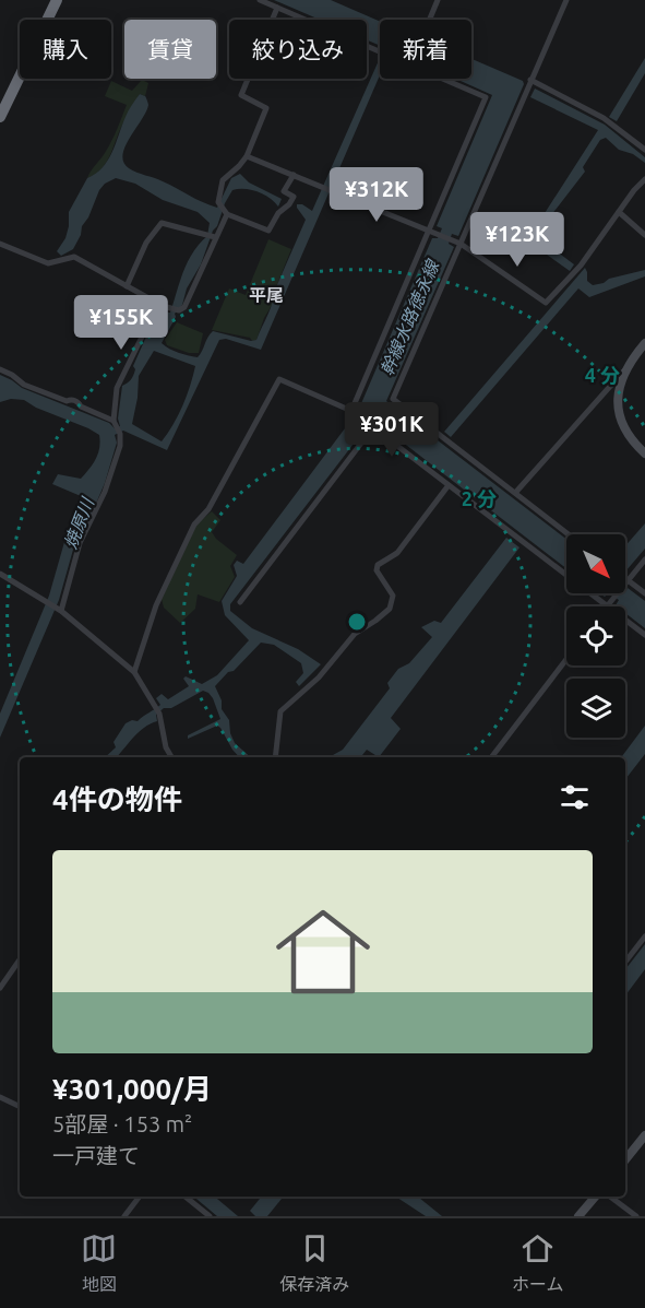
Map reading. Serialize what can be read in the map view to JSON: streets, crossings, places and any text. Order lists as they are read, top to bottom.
{
  "districts": ["平尾"],
  "water": ["幹線水路徳永線", "焼原川"],
  "north": "bottom right",
  "page": {
    "chip": [
      "購入",
      "賃貸",
      "絞り込み",
      "新着"
    ],
    "price": [
      "¥312K",
      "¥123K",
      "¥155K",
      "¥301K"
    ],
    "heading": "4件の物件",
    "list": [
      {
        "name": "¥301,000/月",
        "note": "5部屋 · 153 m² · 一戸建て"
      }
    ],
    "tabs": ["地図", "保存済み", "ホーム"]
  },
  "rings": ["4 分", "2 分"]
}
